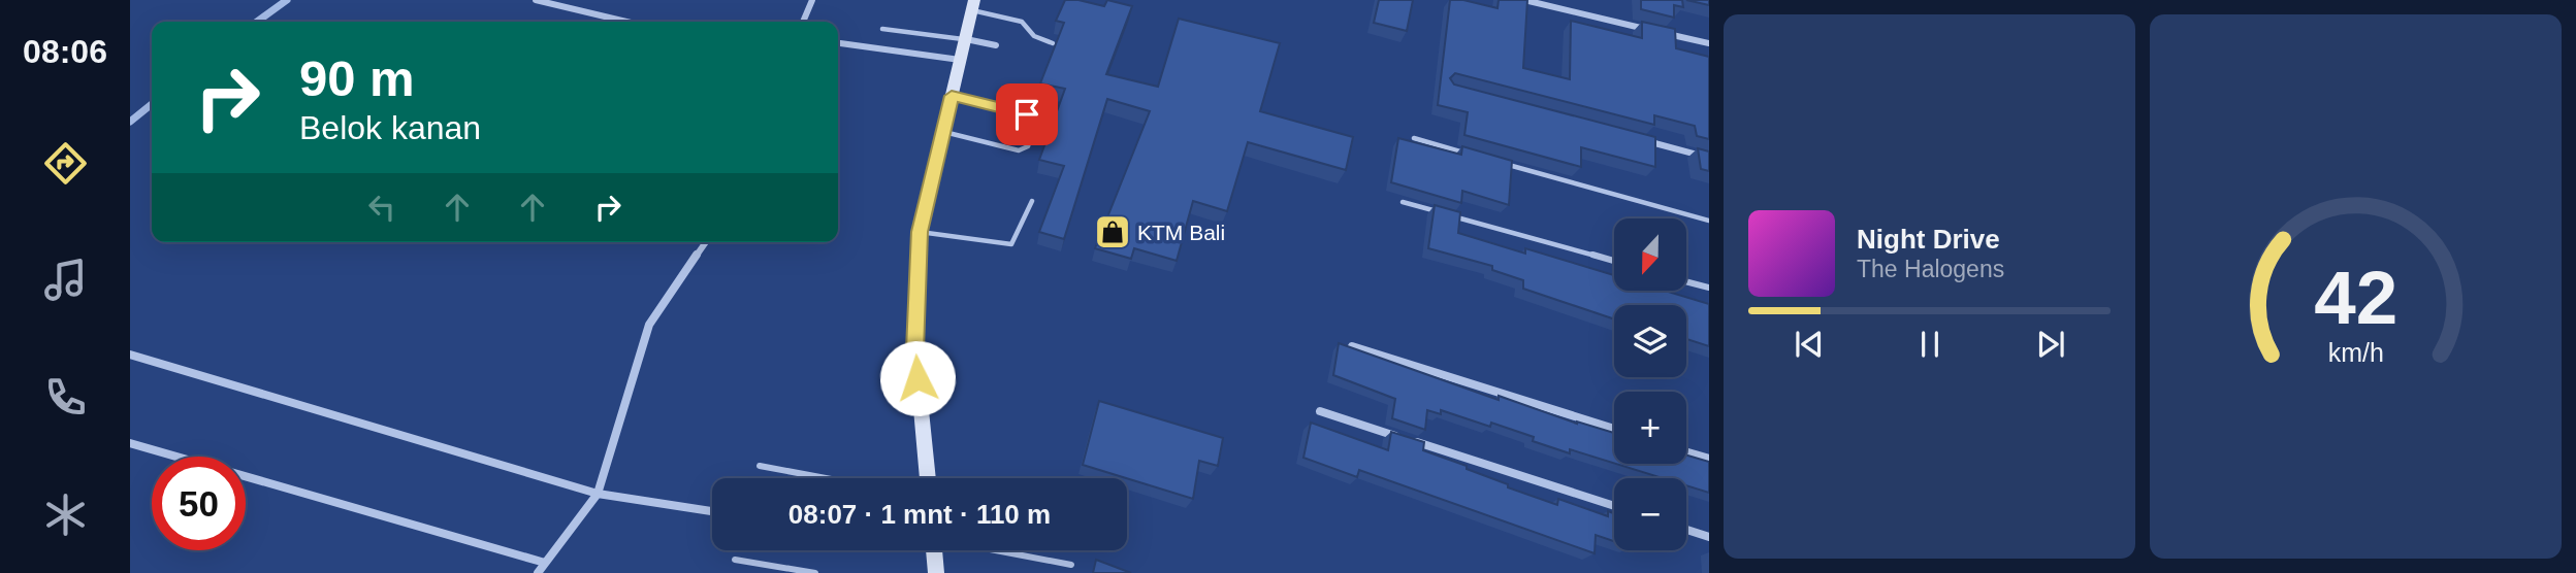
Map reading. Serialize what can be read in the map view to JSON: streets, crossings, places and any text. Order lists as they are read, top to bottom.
{
  "places": {
    "shop": ["KTM Bali"]
  },
  "north": "bottom",
  "page": {
    "tabs": "08:06",
    "turn": ["90 m", "Belok kanan"],
    "song": ["Night Drive", "The Halogens"],
    "map_buttons": ["+", "−"],
    "limit": "50",
    "trip": "08:07 · 1 mnt · 110 m",
    "gauge": ["42", "km/h"]
  }
}
